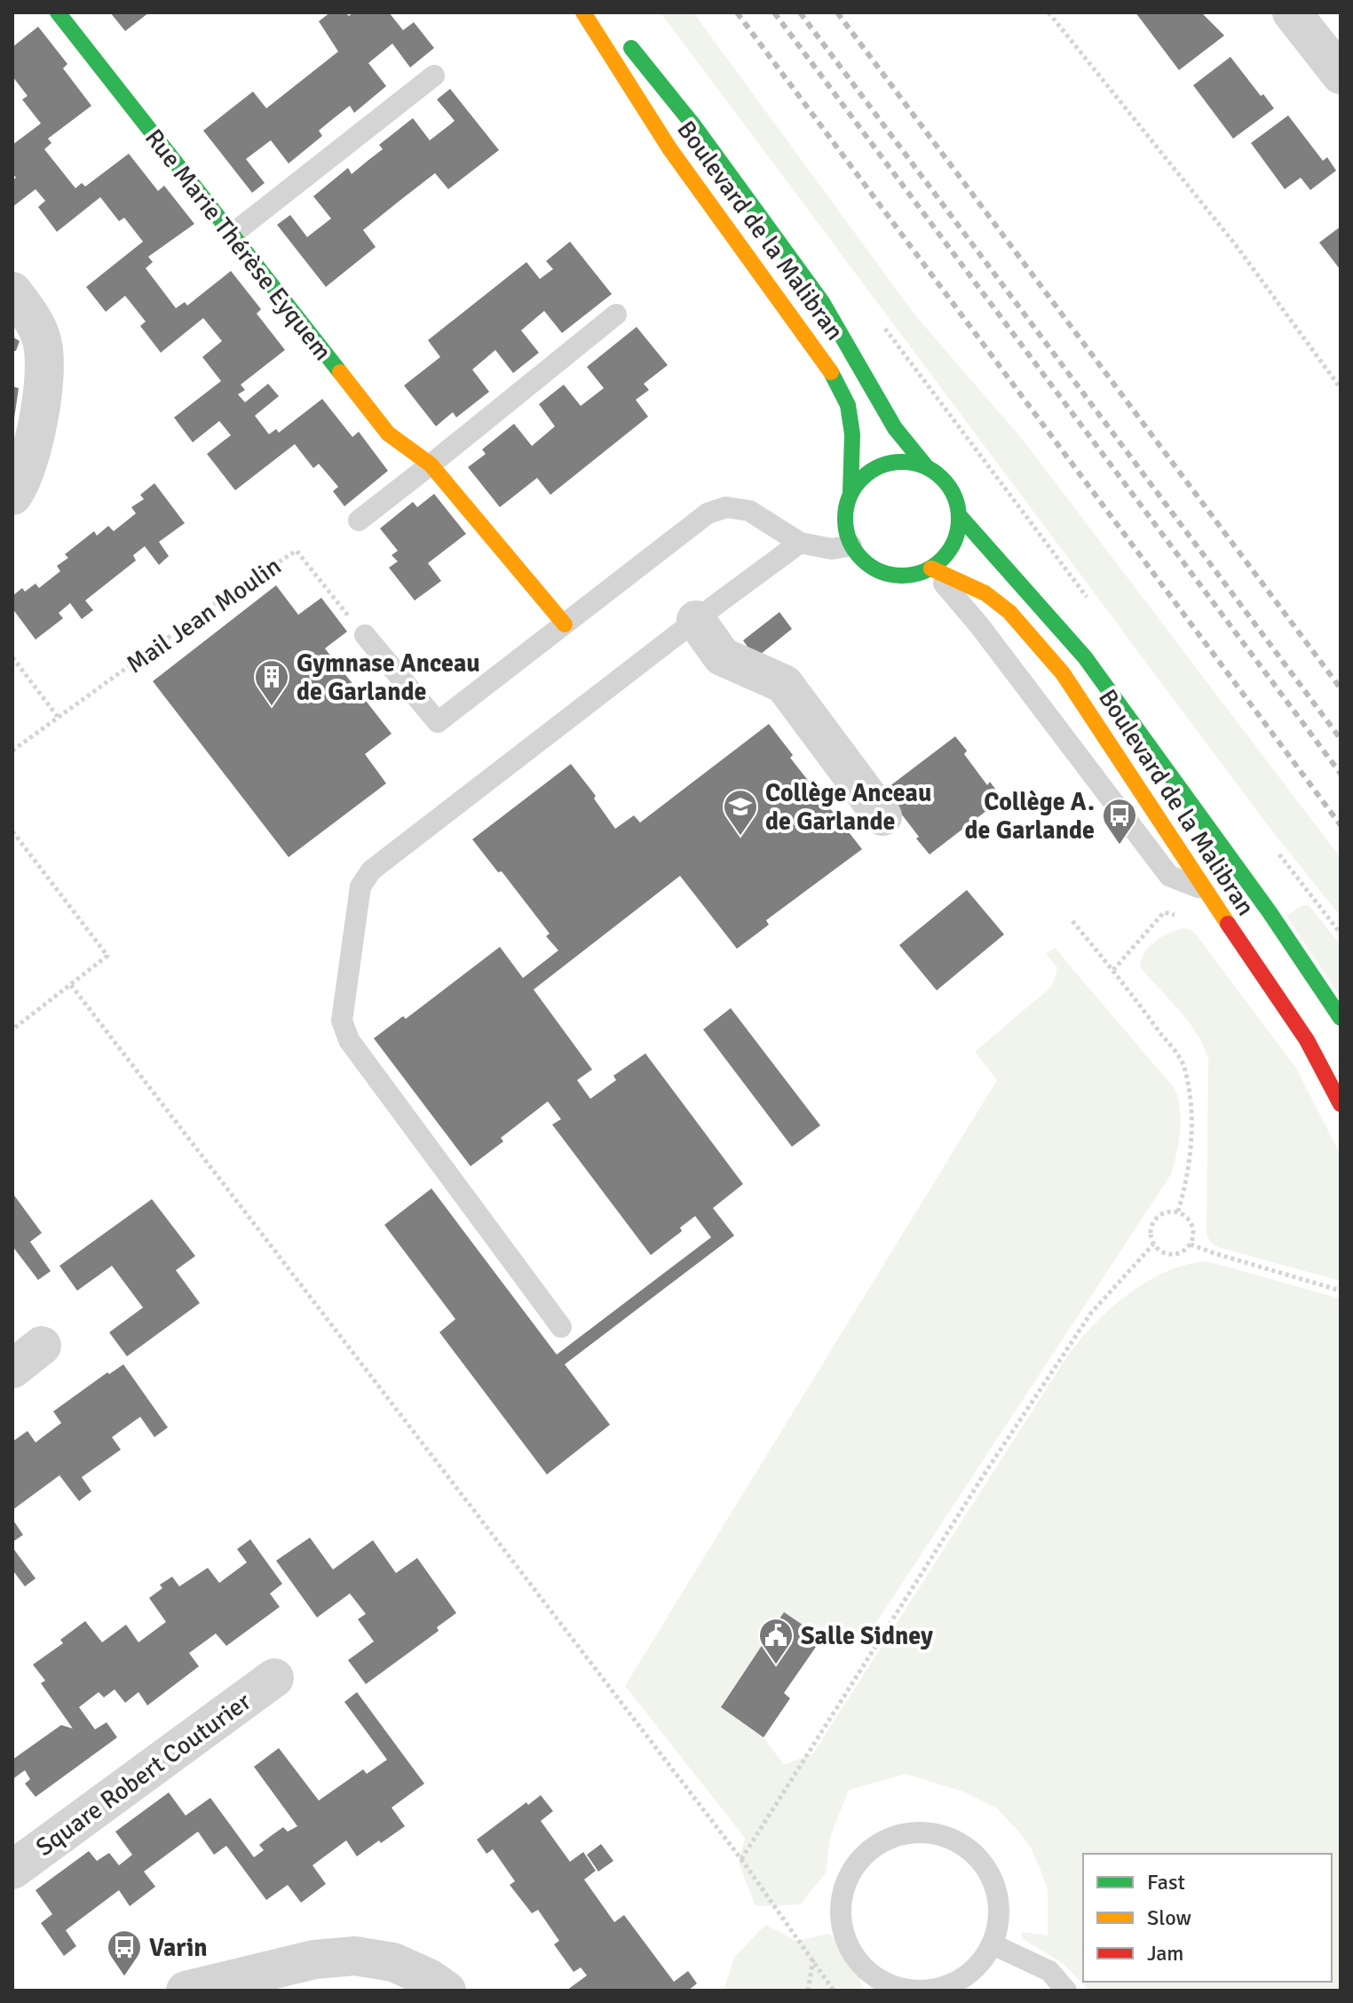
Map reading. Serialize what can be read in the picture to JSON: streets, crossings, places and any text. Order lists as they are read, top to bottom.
{
  "streets": {
    "main road": ["Boulevard de la Malibran", "Rue Marie Thérèse Eyquem"],
    "street": ["Square Robert Couturier"],
    "path": ["Mail Jean Moulin"]
  },
  "places": {
    "building": ["Gymnase Anceau de Garlande"],
    "school or university": ["Collège Anceau de Garlande"],
    "bus stop": ["Collège A. de Garlande", "Varin"],
    "public building": ["Salle Sidney"]
  },
  "legend": ["Fast", "Slow", "Jam"]
}
